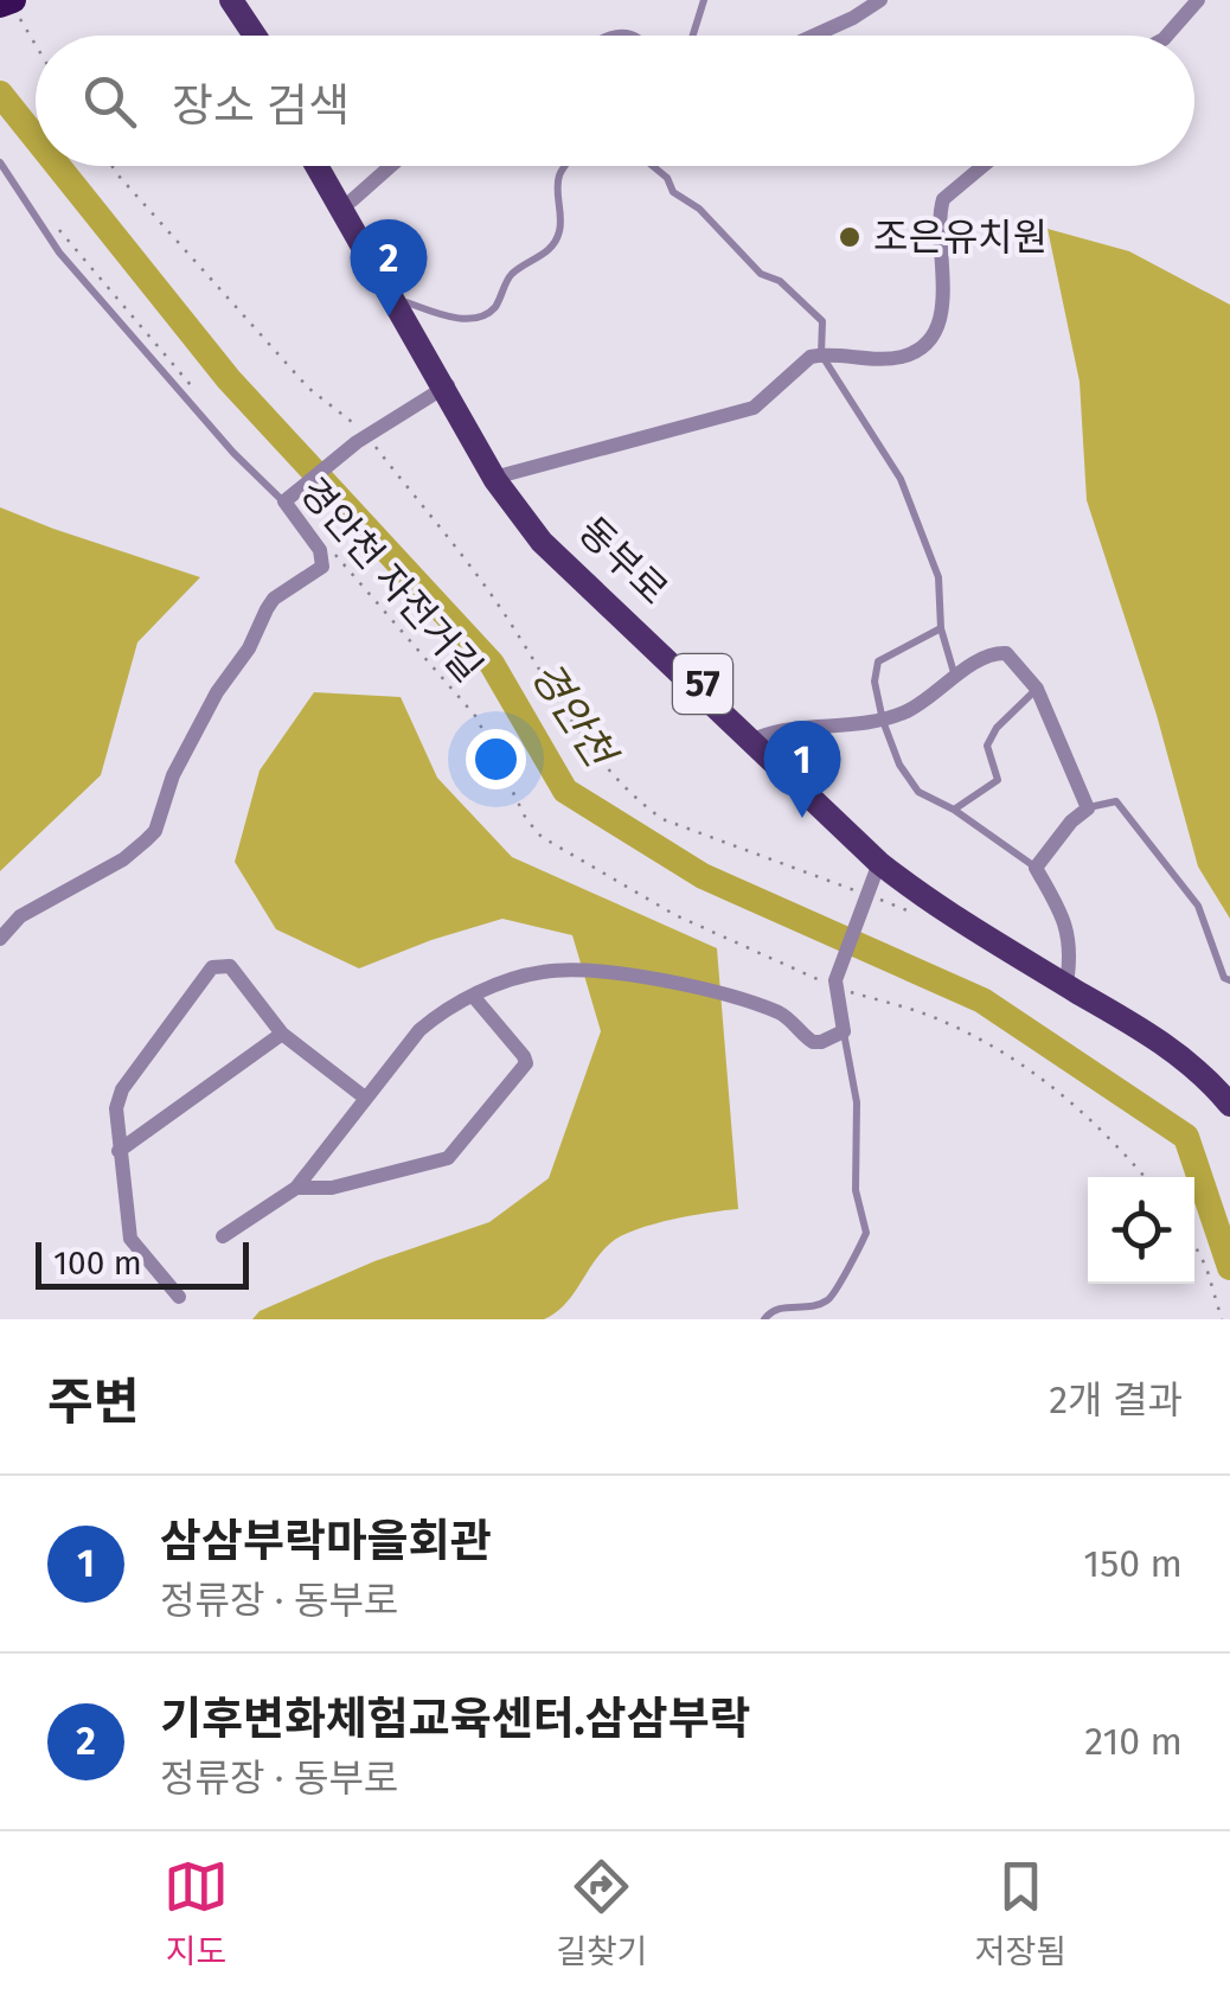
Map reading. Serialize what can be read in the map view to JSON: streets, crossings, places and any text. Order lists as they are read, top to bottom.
{
  "streets": {
    "main road": ["동부로", "57"],
    "path": ["경안천 자전거길"]
  },
  "water": ["경안천"],
  "places": ["조은유치원"],
  "scale_bar": "100 m",
  "page": {
    "search": "장소 검색",
    "pins": ["2", "1"],
    "scale": "100 m",
    "heading": ["주변", "2개 결과"],
    "list": [
      {
        "mark": "1",
        "name": "삼삼부락마을회관",
        "note": "정류장 · 동부로",
        "value": "150 m"
      },
      {
        "mark": "2",
        "name": "기후변화체험교육센터.삼삼부락",
        "note": "정류장 · 동부로",
        "value": "210 m"
      }
    ],
    "nav": ["지도", "길찾기", "저장됨"]
  }
}
